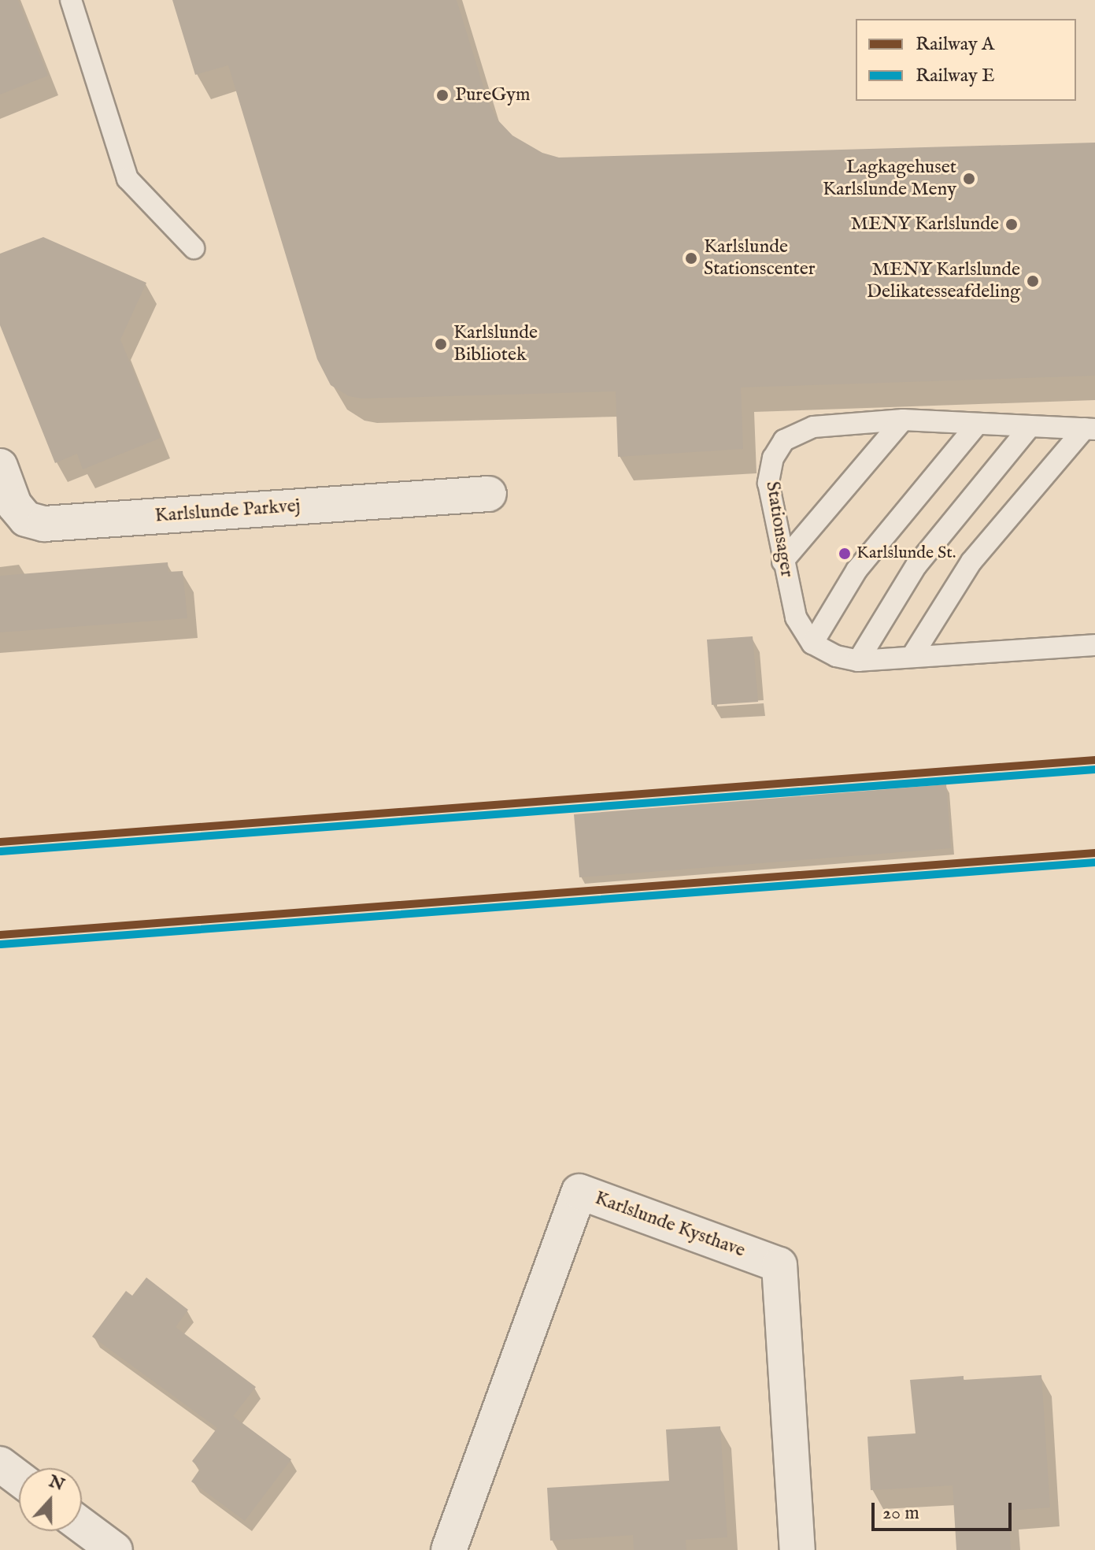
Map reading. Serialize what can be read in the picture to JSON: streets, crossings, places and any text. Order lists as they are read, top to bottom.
{
  "streets": {
    "street": ["Karlslunde Parkvej", "Karlslunde Kysthave"],
    "lane": ["Stationsager"]
  },
  "places": [
    "PureGym",
    "Lagkagehuset Karlslunde Meny",
    "MENY Karlslunde",
    "Karlslunde Stationscenter",
    "MENY Karlslunde Delikatesseafdeling",
    "Karlslunde Bibliotek",
    "Karlslunde St."
  ],
  "lines": ["rail line A", "rail line E"],
  "legend": ["Railway A", "Railway E"],
  "scale_bar": "20 m",
  "north": "top"
}
